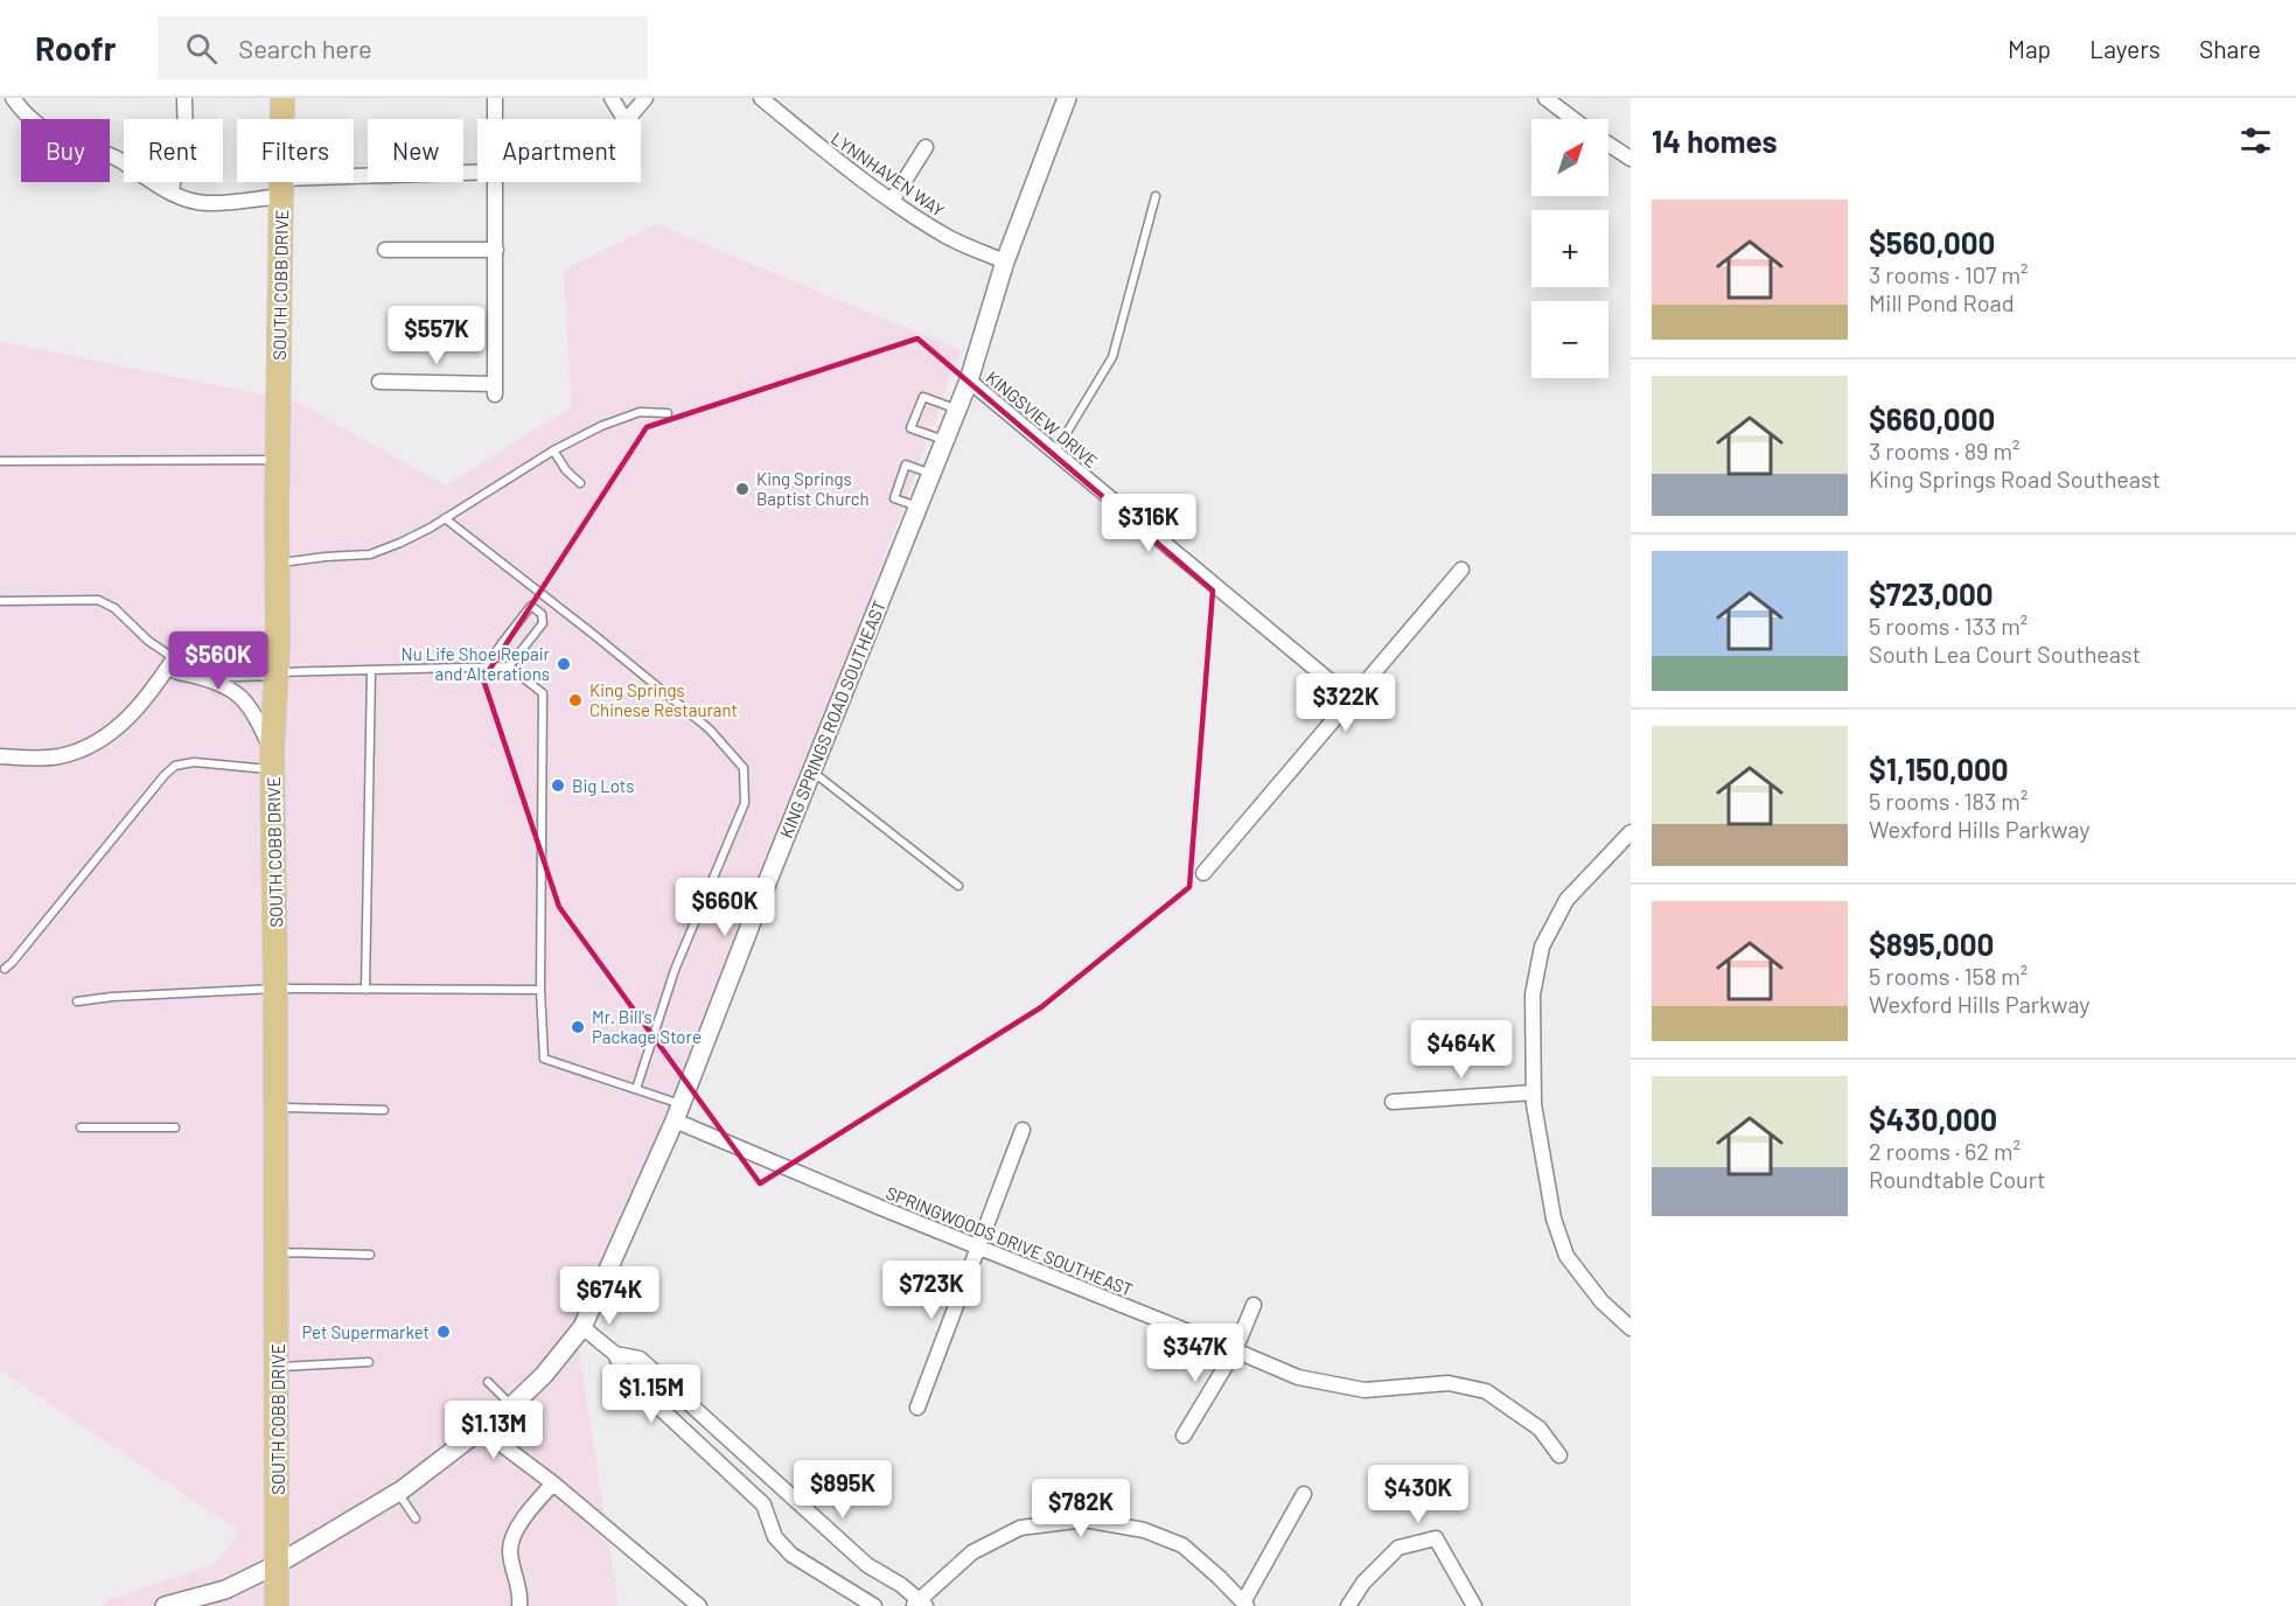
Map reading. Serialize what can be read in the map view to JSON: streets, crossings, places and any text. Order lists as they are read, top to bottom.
{
  "streets": {
    "main road": ["SOUTH COBB DRIVE"],
    "street": [
      "LYNNHAVEN WAY",
      "KINGSVIEW DRIVE",
      "KING SPRINGS ROAD SOUTHEAST",
      "SPRINGWOODS DRIVE SOUTHEAST"
    ]
  },
  "crossings": [
    ["LYNNHAVEN WAY", "KING SPRINGS ROAD SOUTHEAST"],
    ["SOUTH COBB DRIVE", "KING SPRINGS ROAD SOUTHEAST"],
    ["KINGSVIEW DRIVE", "KING SPRINGS ROAD SOUTHEAST"],
    ["KING SPRINGS ROAD SOUTHEAST", "SPRINGWOODS DRIVE SOUTHEAST"]
  ],
  "places": [
    "King Springs Baptist Church",
    "Nu Life Shoe Repair and Alterations",
    "King Springs Chinese Restaurant",
    "Big Lots",
    "Mr. Bill's Package Store",
    "Pet Supermarket"
  ],
  "north": "top right",
  "page": {
    "header": "Roofr",
    "search": "Search here",
    "nav": ["Map", "Layers", "Share"],
    "heading": "14 homes",
    "map_buttons": ["+", "−"],
    "chip": [
      "Buy",
      "Rent",
      "Filters",
      "New",
      "Apartment"
    ],
    "list": [
      {
        "name": "$560,000",
        "note": "3 rooms · 107 m² · Mill Pond Road"
      },
      {
        "name": "$660,000",
        "note": "3 rooms · 89 m² · King Springs Road Southeast"
      },
      {
        "name": "$723,000",
        "note": "5 rooms · 133 m² · South Lea Court Southeast"
      },
      {
        "name": "$1,150,000",
        "note": "5 rooms · 183 m² · Wexford Hills Parkway"
      },
      {
        "name": "$895,000",
        "note": "5 rooms · 158 m² · Wexford Hills Parkway"
      },
      {
        "name": "$430,000",
        "note": "2 rooms · 62 m² · Roundtable Court"
      }
    ],
    "price": [
      "$557K",
      "$316K",
      "$560K",
      "$322K",
      "$660K",
      "$464K",
      "$723K",
      "$674K",
      "$347K",
      "$1.15M",
      "$1.13M",
      "$895K",
      "$430K",
      "$782K"
    ]
  }
}
